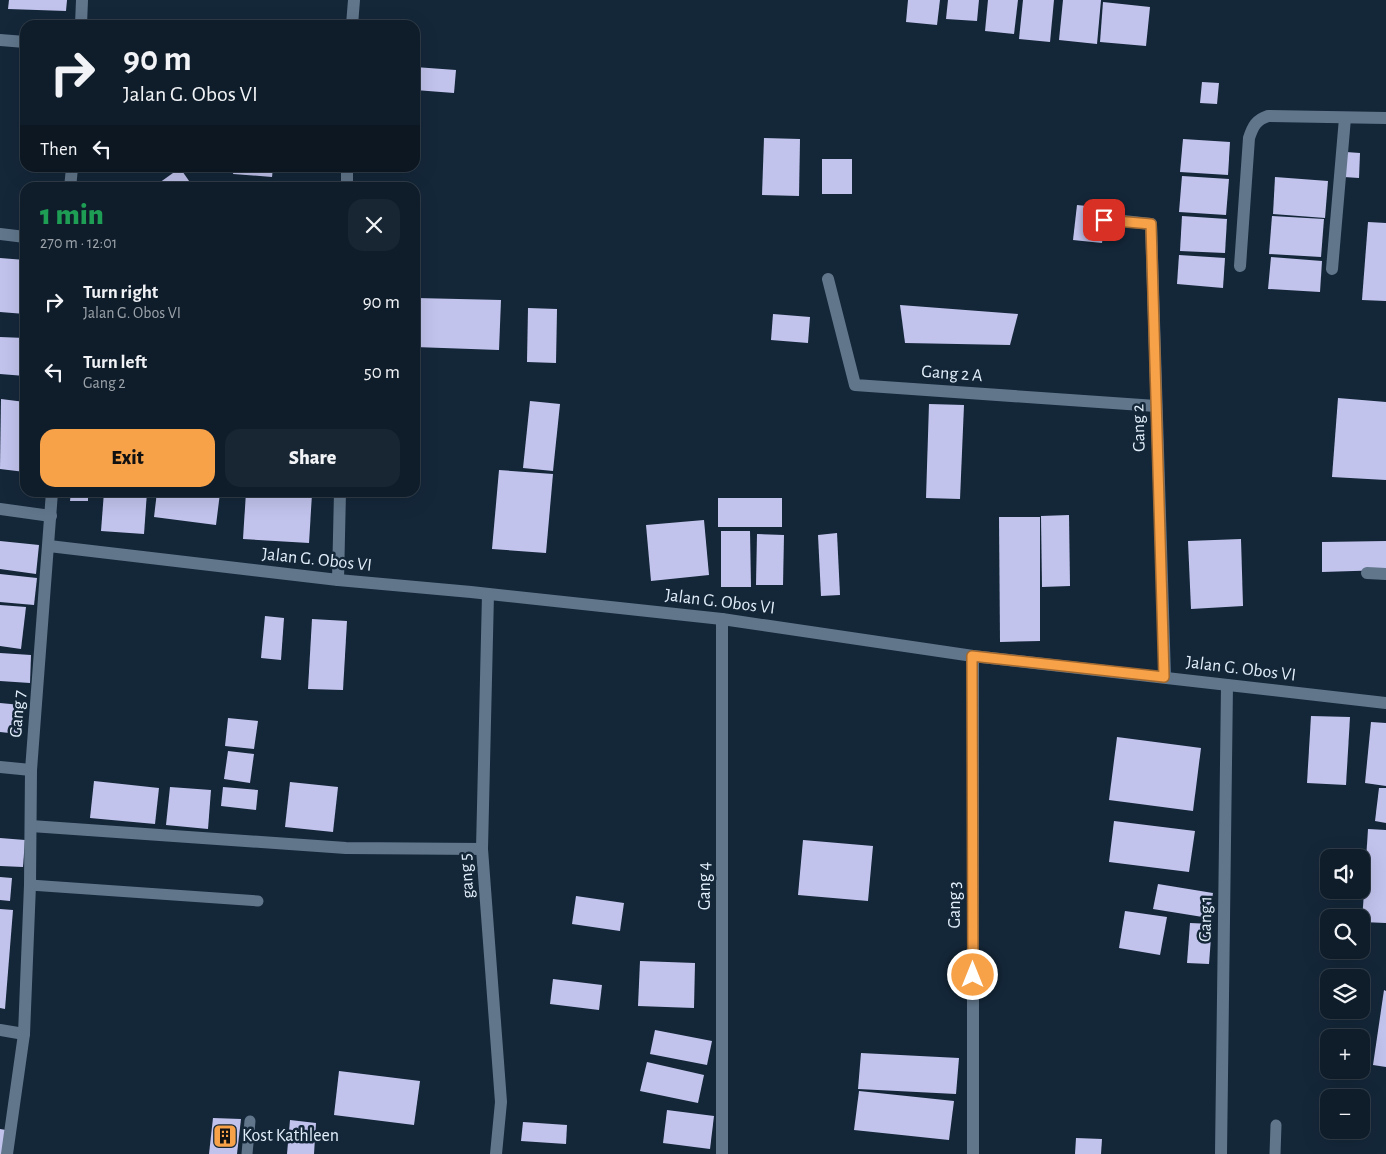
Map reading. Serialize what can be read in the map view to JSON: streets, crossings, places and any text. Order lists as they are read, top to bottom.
{
  "streets": {
    "street": [
      "Gang 2 A",
      "Gang 2",
      "Jalan G. Obos VI",
      "Gang 7",
      "gang 5",
      "Gang 4",
      "Gang 3",
      "Gang 1"
    ]
  },
  "crossings": [
    ["Gang 2 A", "Gang 2"],
    ["Gang 2", "Jalan G. Obos VI"],
    ["Jalan G. Obos VI", "Gang 7"],
    ["Jalan G. Obos VI", "gang 5"],
    ["Jalan G. Obos VI", "Gang 4"],
    ["Jalan G. Obos VI", "Gang 3"],
    ["Jalan G. Obos VI", "Gang 1"]
  ],
  "places": {
    "building": ["Kost Kathleen"]
  },
  "page": {
    "turn": ["90 m", "Jalan G. Obos VI"],
    "then": "Then",
    "heading": ["1 min", "270 m · 12:01"],
    "list": [
      {
        "name": "Turn right",
        "note": "Jalan G. Obos VI",
        "value": "90 m"
      },
      {
        "name": "Turn left",
        "note": "Gang 2",
        "value": "50 m"
      }
    ],
    "buttons": ["Exit", "Share"],
    "map_buttons": ["+", "−"]
  }
}
